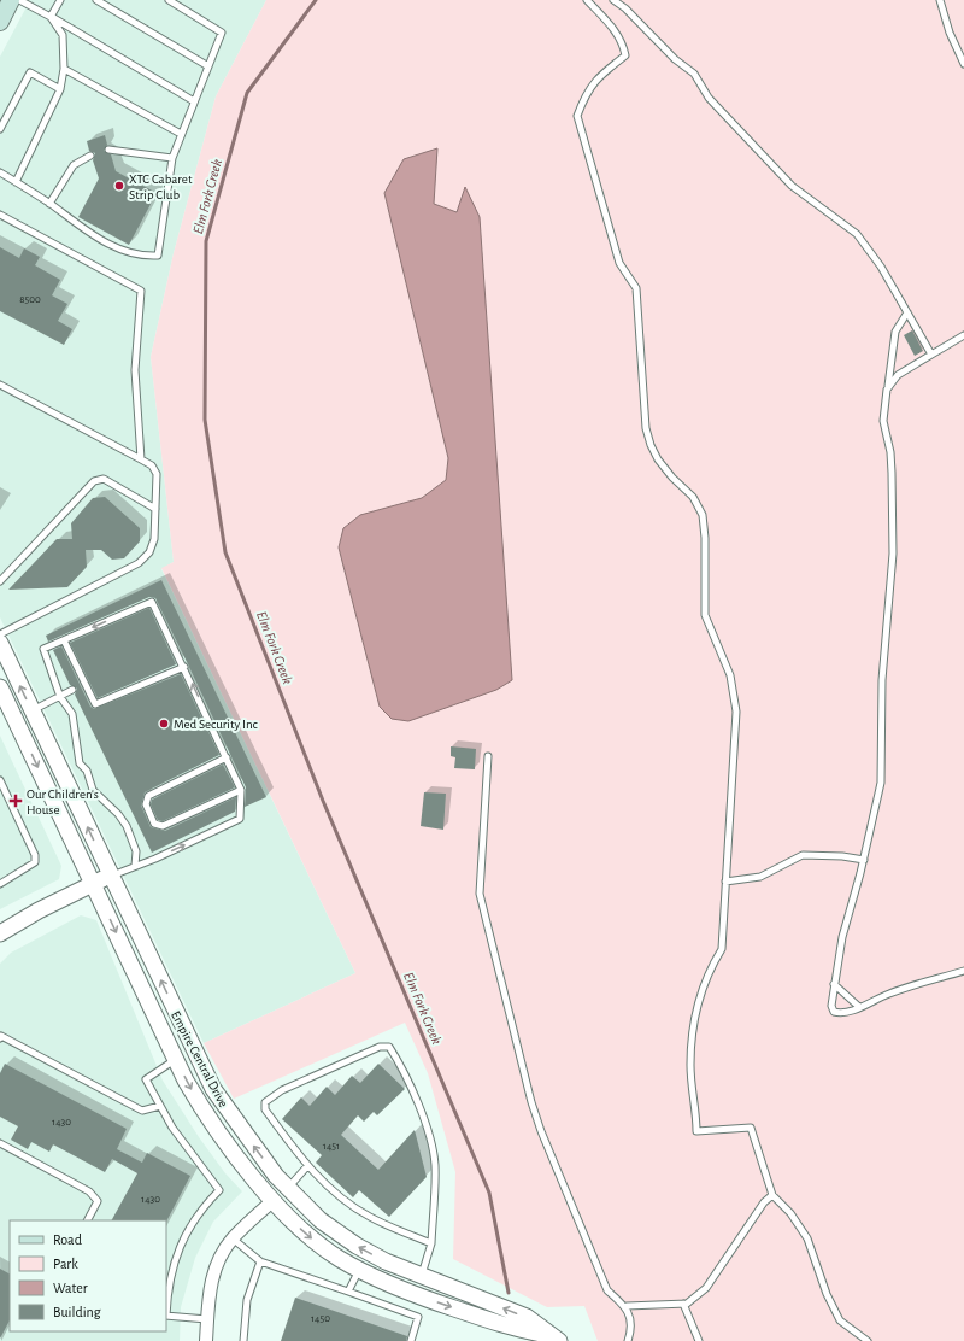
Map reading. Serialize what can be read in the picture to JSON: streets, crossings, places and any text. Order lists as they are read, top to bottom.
{
  "streets": {
    "street": ["Empire Central Drive"]
  },
  "water": ["Elm Fork Creek"],
  "places": {
    "other": ["XTC Cabaret Strip Club", "Med Security Inc"],
    "health": ["Our Children's House"]
  },
  "house_numbers": [
    "8500",
    "1430",
    "1451",
    "1430",
    "1450"
  ],
  "legend": [
    "Road",
    "Park",
    "Water",
    "Building"
  ]
}
